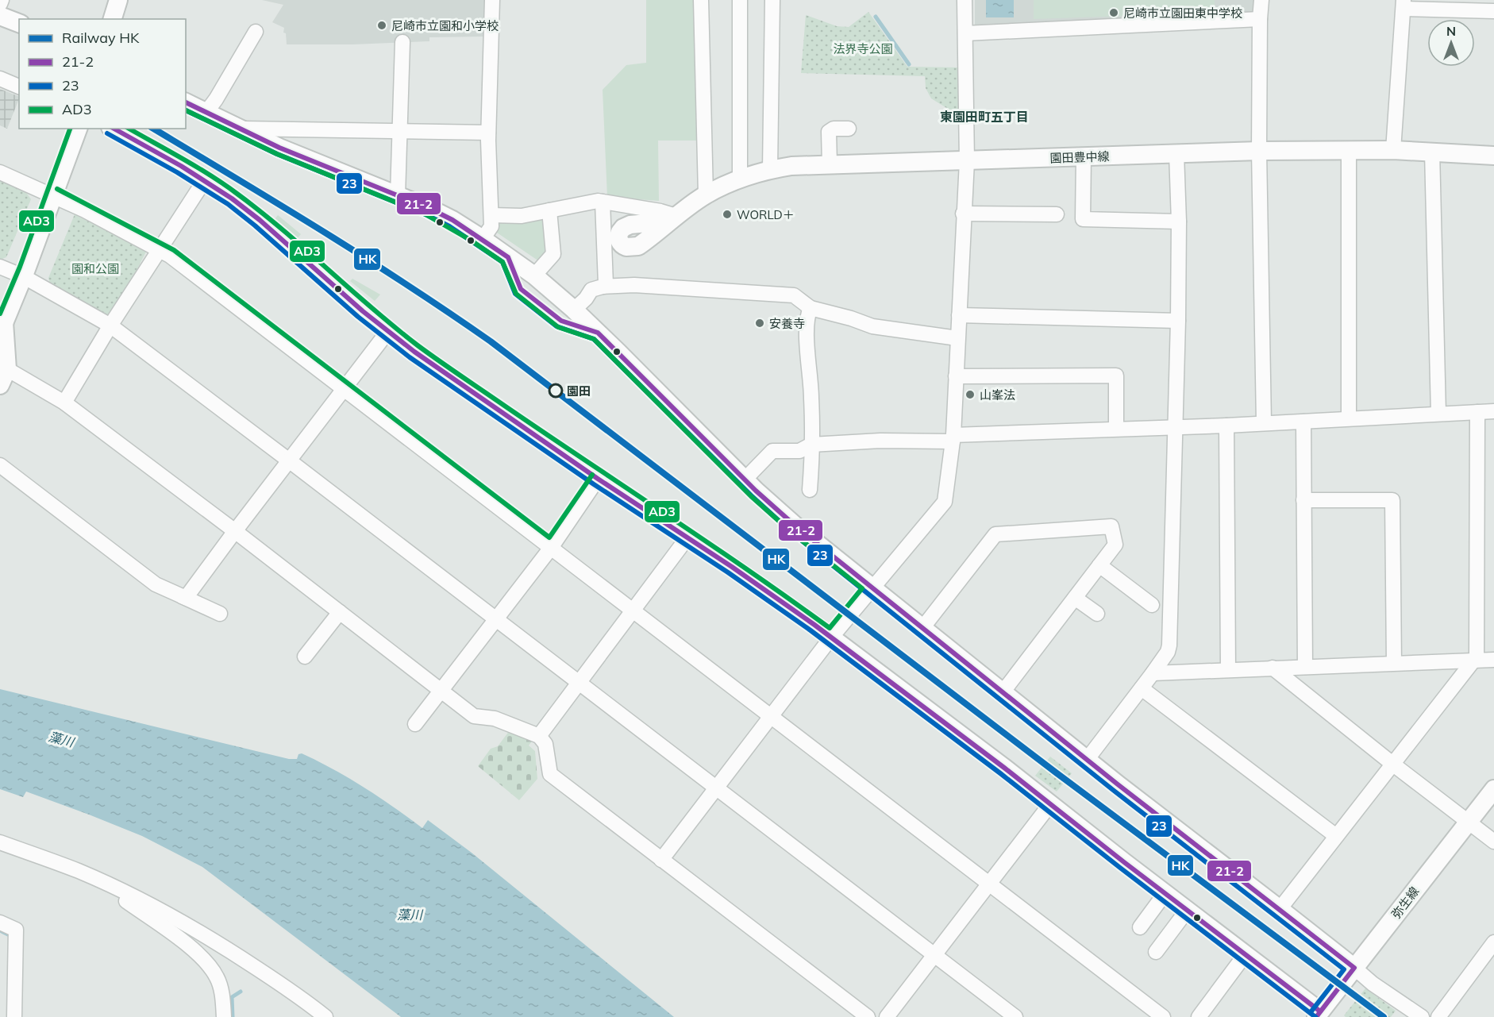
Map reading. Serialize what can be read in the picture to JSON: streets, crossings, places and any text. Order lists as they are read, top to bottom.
{
  "streets": {
    "street": ["園田豊中線", "弥生線"]
  },
  "districts": ["東園田町五丁目"],
  "water": ["藻川"],
  "parks": ["法界寺公園", "園和公園"],
  "places": [
    "尼崎市立園田東中学校",
    "尼崎市立園和小学校",
    "WORLD＋",
    "安養寺",
    "園田",
    "山峯法"
  ],
  "lines": [
    "transit line 21-2",
    "transit line 23",
    "transit line AD3",
    "rail line HK"
  ],
  "legend": [
    "Railway HK",
    "21-2",
    "23",
    "AD3"
  ],
  "north": "top"
}
